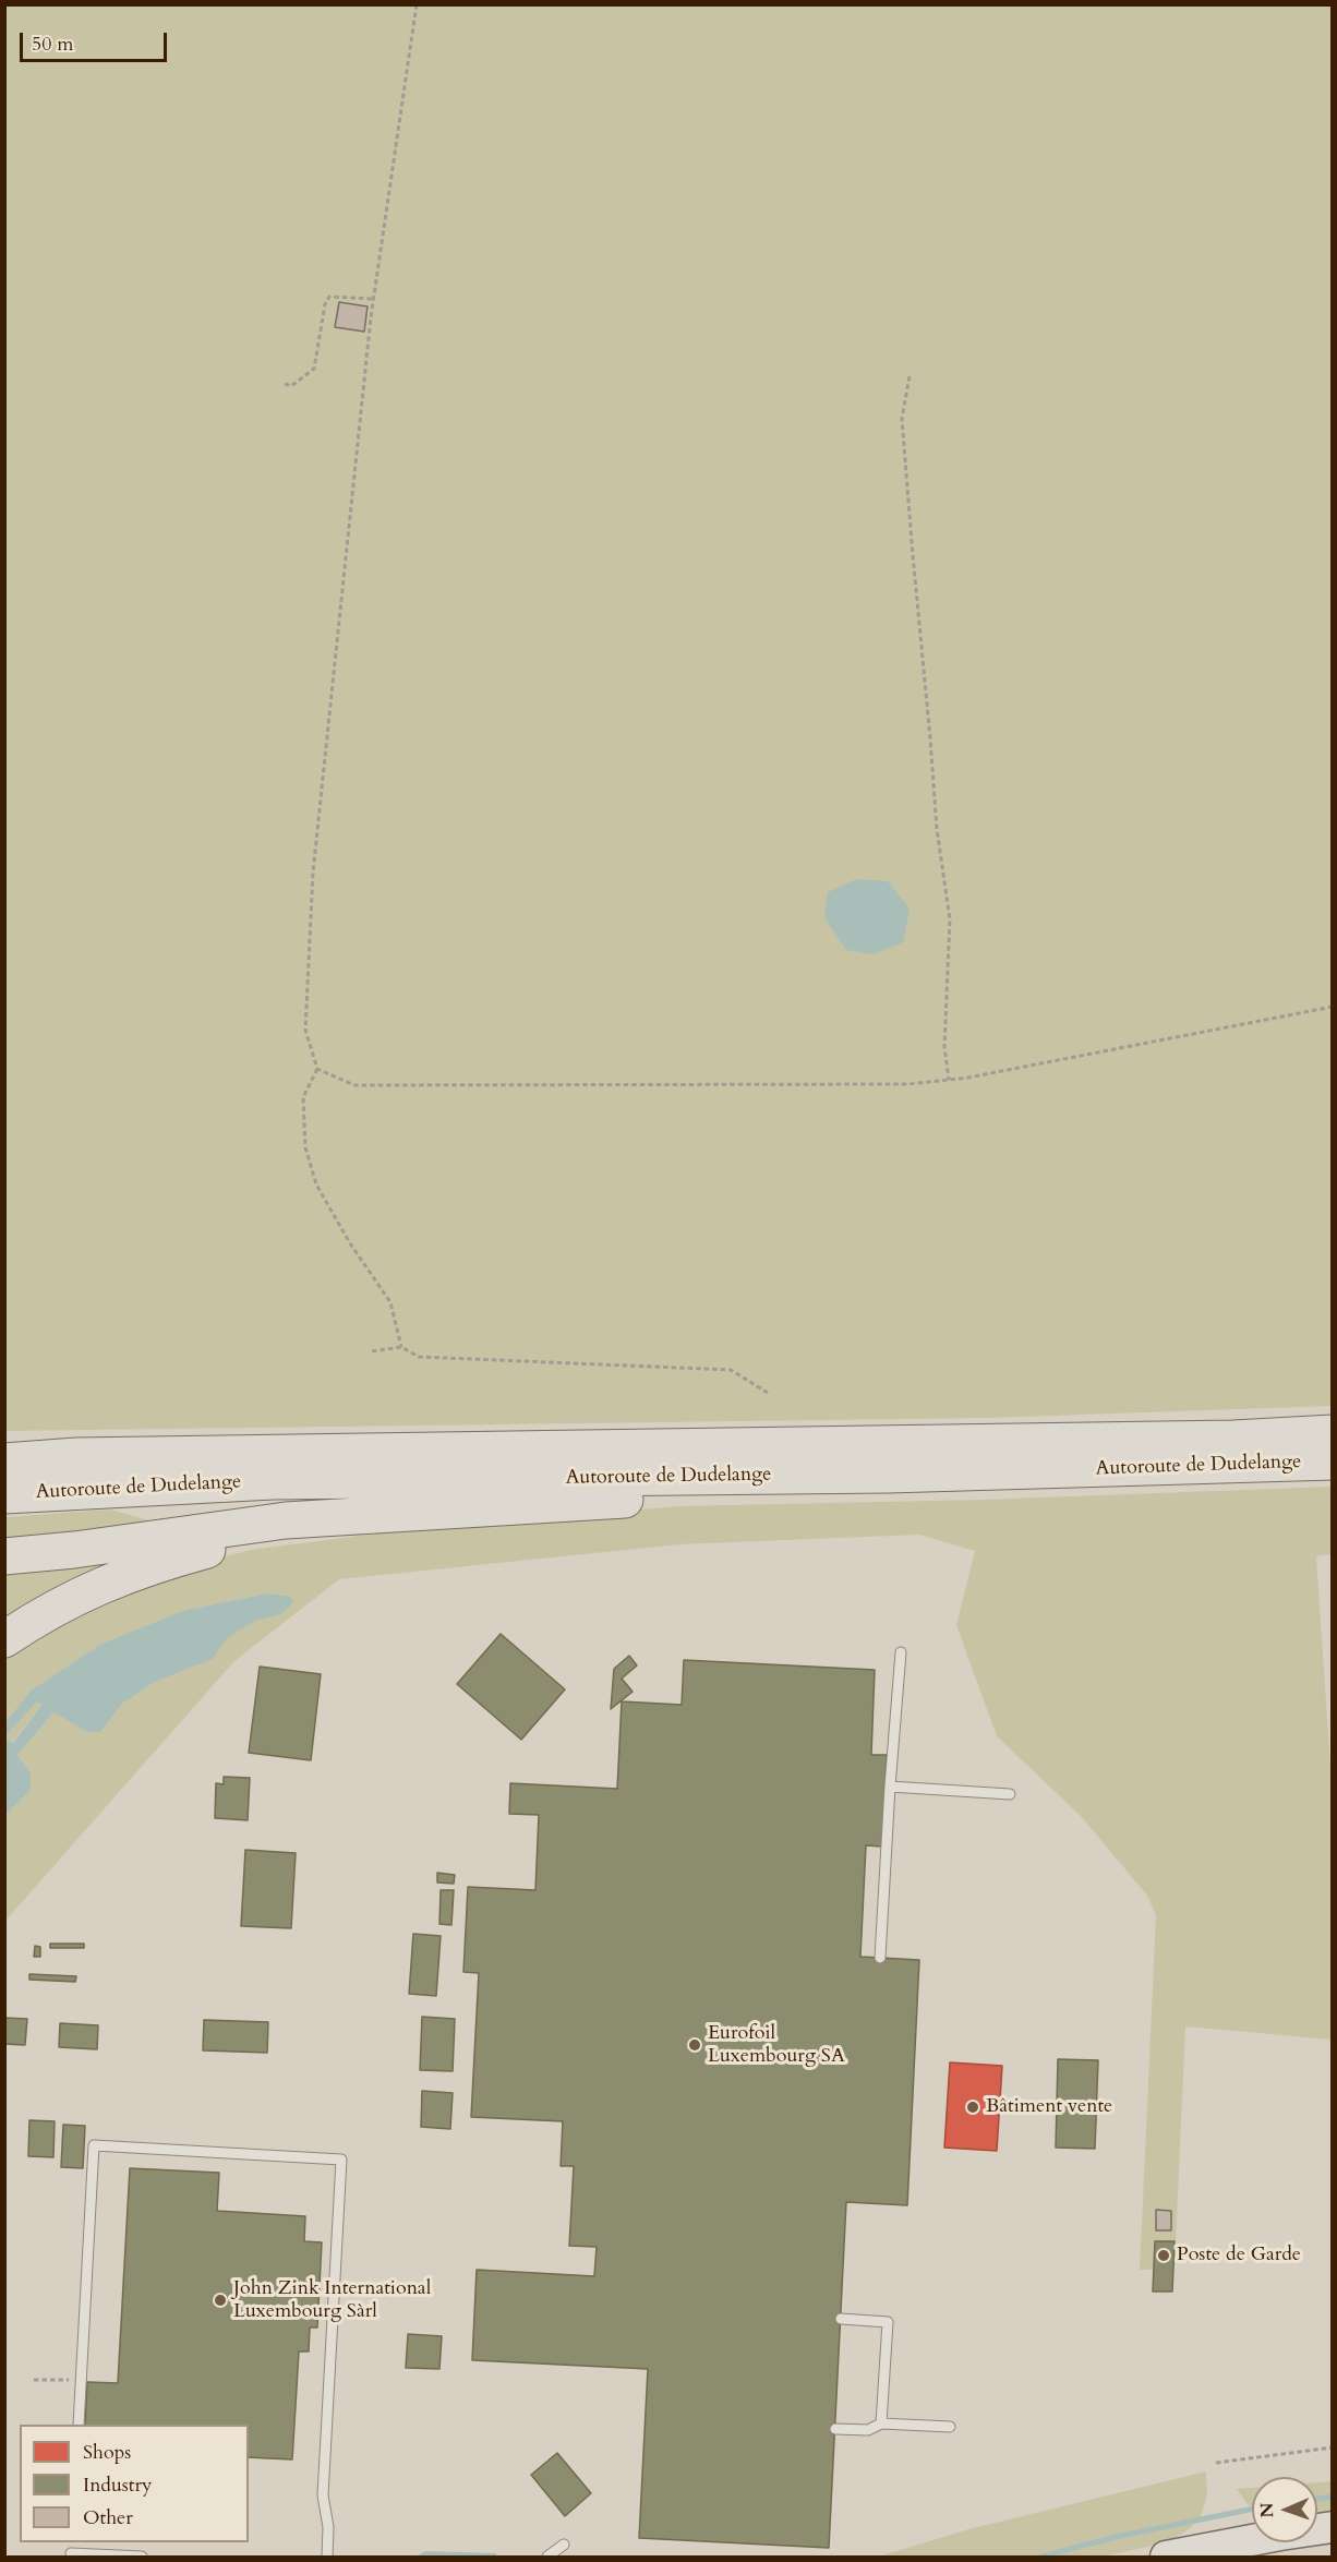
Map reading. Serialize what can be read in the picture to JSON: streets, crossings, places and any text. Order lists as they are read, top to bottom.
{
  "streets": {
    "highway": ["Autoroute de Dudelange"]
  },
  "places": [
    "Eurofoil Luxembourg SA",
    "Bâtiment vente",
    "Poste de Garde",
    "John Zink International Luxembourg Sàrl"
  ],
  "legend": ["Shops", "Industry", "Other"],
  "scale_bar": "50 m",
  "north": "left"
}
